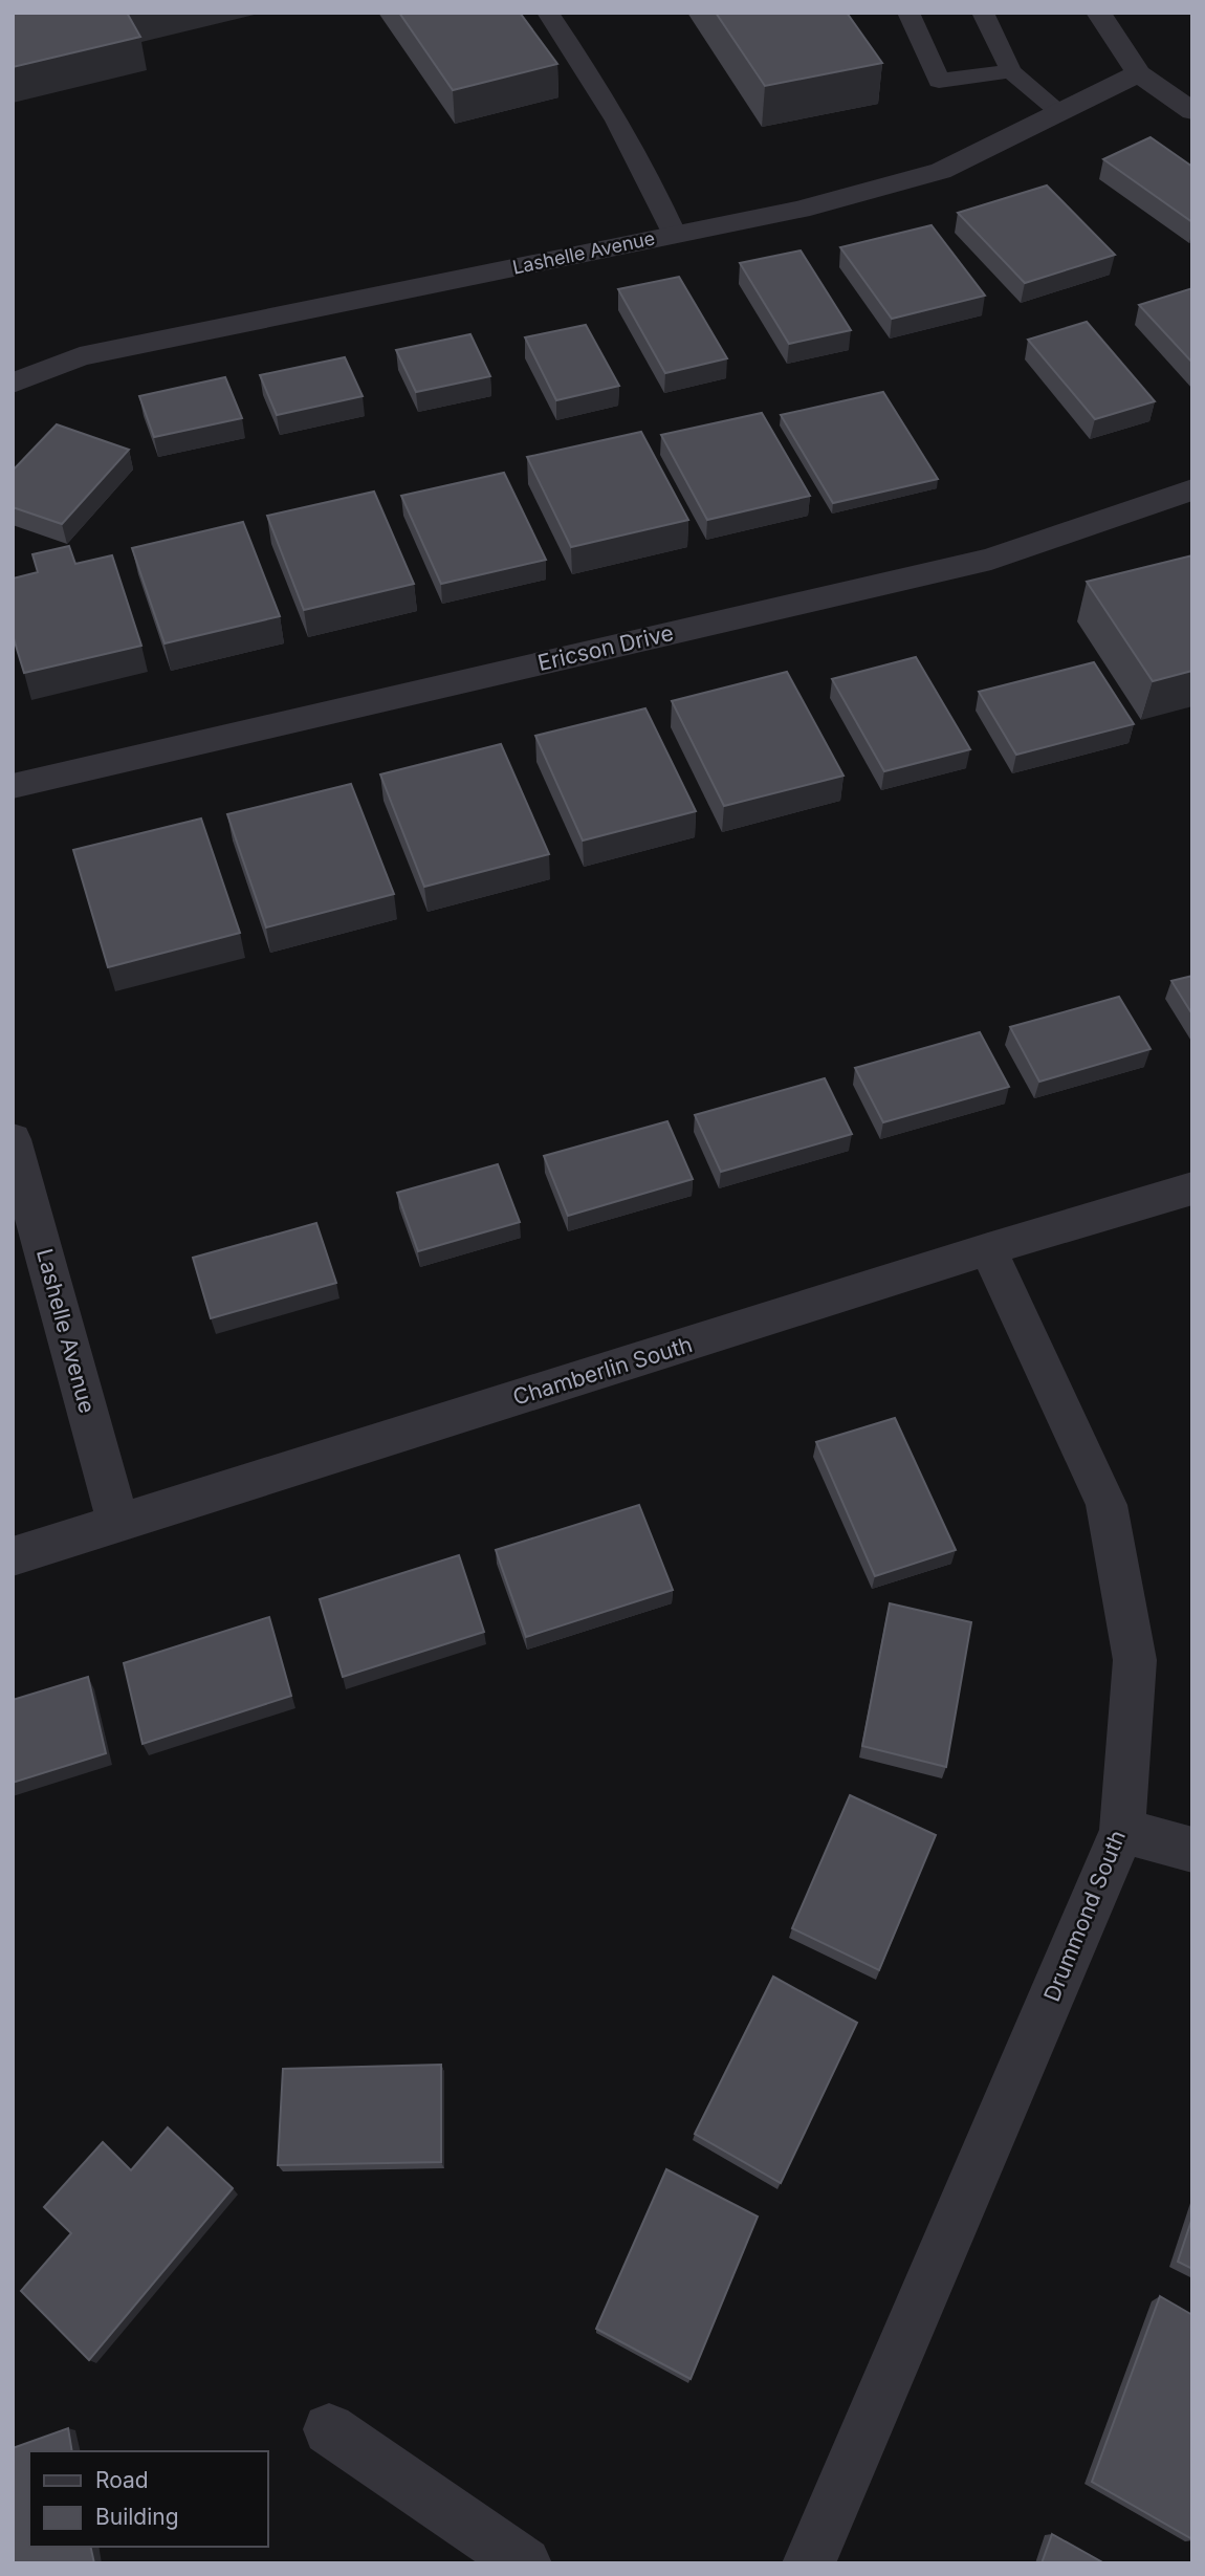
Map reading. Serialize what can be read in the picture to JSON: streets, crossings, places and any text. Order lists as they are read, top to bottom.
{
  "streets": {
    "street": [
      "Lashelle Avenue",
      "Ericson Drive",
      "Chamberlin South",
      "Drummond South"
    ]
  },
  "crossings": [
    ["Lashelle Avenue", "Chamberlin South"],
    ["Chamberlin South", "Drummond South"]
  ],
  "legend": ["Road", "Building"]
}
